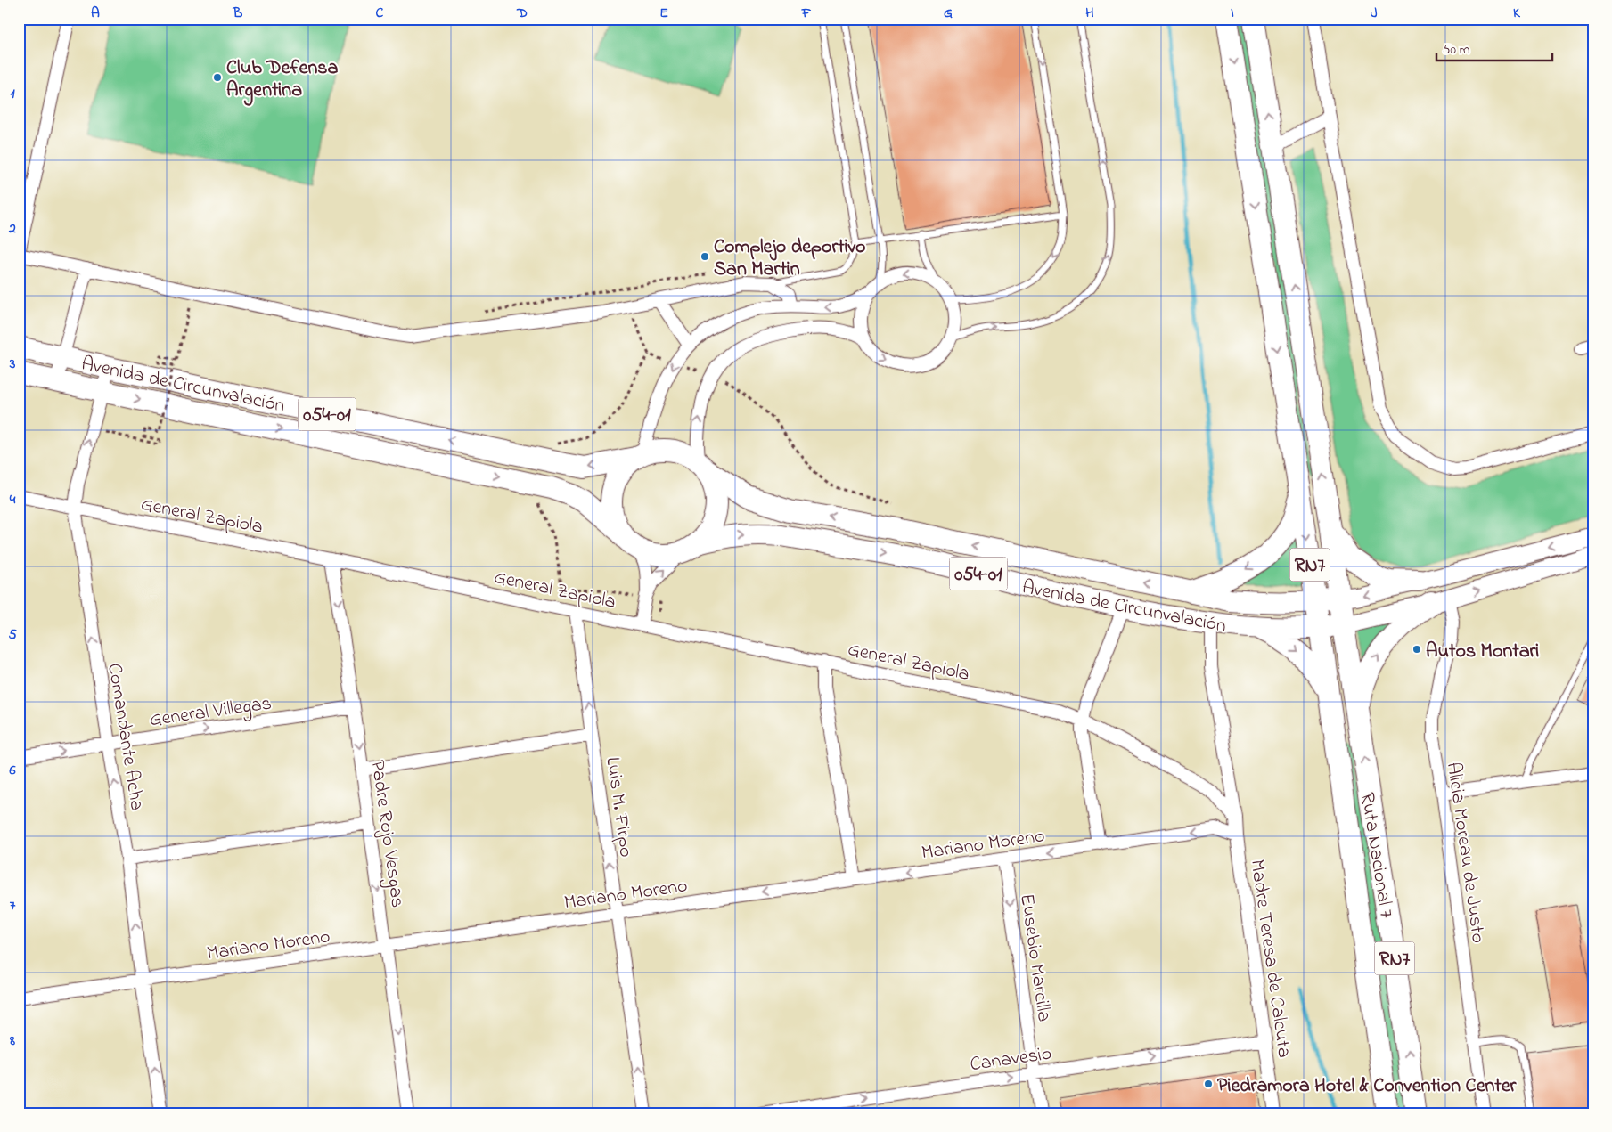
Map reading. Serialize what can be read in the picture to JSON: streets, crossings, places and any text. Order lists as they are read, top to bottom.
{
  "streets": {
    "highway": [
      "Avenida de Circunvalación",
      "054-01",
      "RN7",
      "Ruta Nacional 7"
    ],
    "street": [
      "General Zapiola",
      "General Villegas",
      "Comandante Acha",
      "Luis M. Firpo",
      "Padre Rojo Vesgas",
      "Mariano Moreno",
      "Alicia Moreau de Justo",
      "Eusebio Marcilla",
      "Madre Teresa de Calcuta",
      "Canavesio"
    ]
  },
  "crossings": [
    ["Avenida de Circunvalación", "054-01"],
    ["Avenida de Circunvalación", "RN7"],
    ["Avenida de Circunvalación", "Comandante Acha"],
    ["Avenida de Circunvalación", "Ruta Nacional 7"],
    ["Avenida de Circunvalación", "Madre Teresa de Calcuta"],
    ["054-01", "RN7"],
    ["054-01", "Alicia Moreau de Justo"],
    ["054-01", "Ruta Nacional 7"],
    ["General Zapiola", "Comandante Acha"],
    ["General Zapiola", "Luis M. Firpo"],
    ["General Zapiola", "Padre Rojo Vesgas"],
    ["General Zapiola", "Madre Teresa de Calcuta"],
    ["RN7", "Ruta Nacional 7"],
    ["General Villegas", "Comandante Acha"],
    ["General Villegas", "Padre Rojo Vesgas"],
    ["Comandante Acha", "Mariano Moreno"],
    ["Luis M. Firpo", "Mariano Moreno"],
    ["Padre Rojo Vesgas", "Mariano Moreno"],
    ["Mariano Moreno", "Eusebio Marcilla"],
    ["Mariano Moreno", "Madre Teresa de Calcuta"],
    ["Eusebio Marcilla", "Canavesio"],
    ["Madre Teresa de Calcuta", "Canavesio"]
  ],
  "one_way": [
    "General Villegas",
    "Comandante Acha",
    "Luis M. Firpo",
    "Padre Rojo Vesgas",
    "Mariano Moreno",
    "Eusebio Marcilla",
    "Canavesio"
  ],
  "places": [
    "Club Defensa Argentina",
    "Complejo deportivo San Martin",
    "Autos Montari",
    "Piedramora Hotel & Convention Center"
  ],
  "scale_bar": "50 m",
  "grid": {
    "columns": [
      "A",
      "B",
      "C",
      "D",
      "E",
      "F",
      "G",
      "H",
      "I",
      "J",
      "K"
    ],
    "rows": [
      "1",
      "2",
      "3",
      "4",
      "5",
      "6",
      "7",
      "8"
    ]
  }
}
